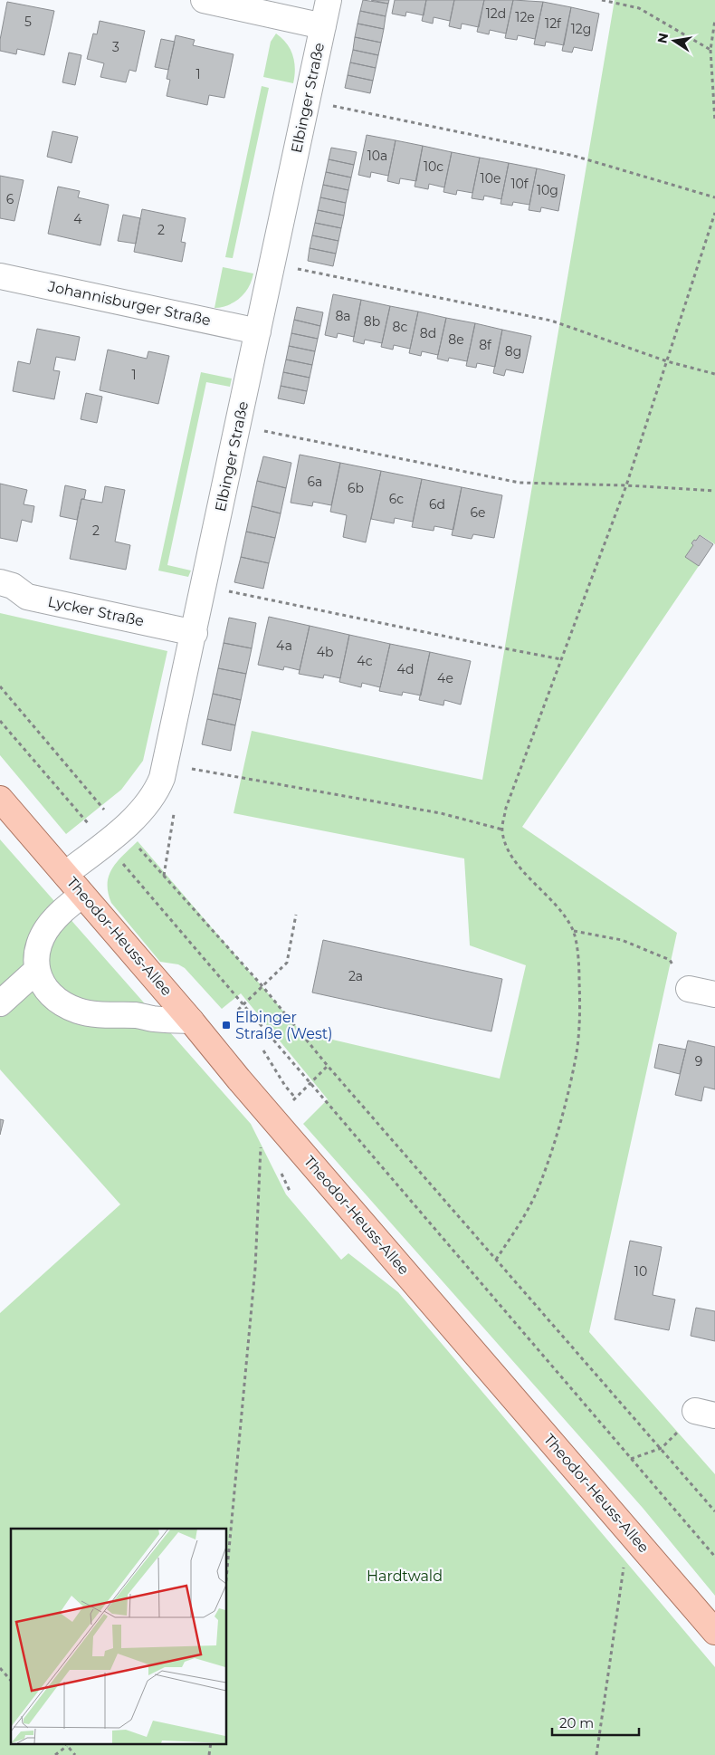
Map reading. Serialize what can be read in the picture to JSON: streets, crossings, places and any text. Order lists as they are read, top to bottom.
{
  "streets": {
    "main road": ["Theodor-Heuss-Allee"],
    "street": ["Elbinger Straße", "Johannisburger Straße", "Lycker Straße"]
  },
  "crossings": [
    ["Elbinger Straße", "Johannisburger Straße"],
    ["Elbinger Straße", "Lycker Straße"],
    ["Elbinger Straße", "Theodor-Heuss-Allee"]
  ],
  "parks": ["Hardtwald"],
  "places": {
    "transit": ["Elbinger Straße (West)"]
  },
  "house_numbers": [
    "12d",
    "12e",
    "5",
    "12f",
    "12g",
    "3",
    "1",
    "10a",
    "10c",
    "10e",
    "10f",
    "10g",
    "6",
    "4",
    "2",
    "8a",
    "8b",
    "8c",
    "8d",
    "8e",
    "8f",
    "8g",
    "1",
    "6a",
    "6b",
    "6c",
    "6d",
    "6e",
    "2",
    "4a",
    "4b",
    "4c",
    "4d",
    "4e",
    "2a",
    "9",
    "10"
  ],
  "scale_bar": "20 m",
  "north": "left"
}
